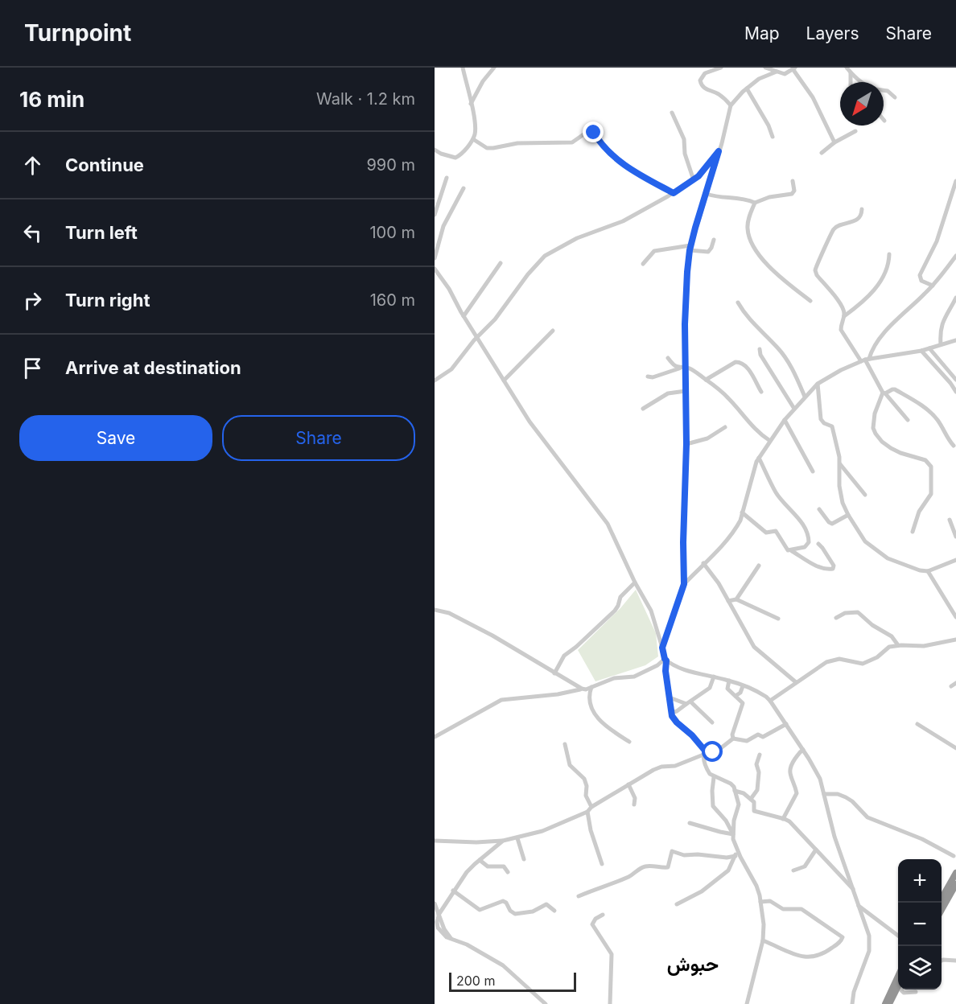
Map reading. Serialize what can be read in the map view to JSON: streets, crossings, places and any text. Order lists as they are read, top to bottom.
{
  "districts": ["حبوش"],
  "scale_bar": "200 m",
  "north": "bottom left",
  "page": {
    "header": "Turnpoint",
    "nav": ["Map", "Layers", "Share"],
    "heading": ["16 min", "Walk · 1.2 km"],
    "list": [
      ["Continue", "990 m"],
      ["Turn left", "100 m"],
      ["Turn right", "160 m"],
      "Arrive at destination"
    ],
    "buttons": ["Save", "Share"],
    "map_buttons": ["+", "−"],
    "scale": "200 m"
  }
}
